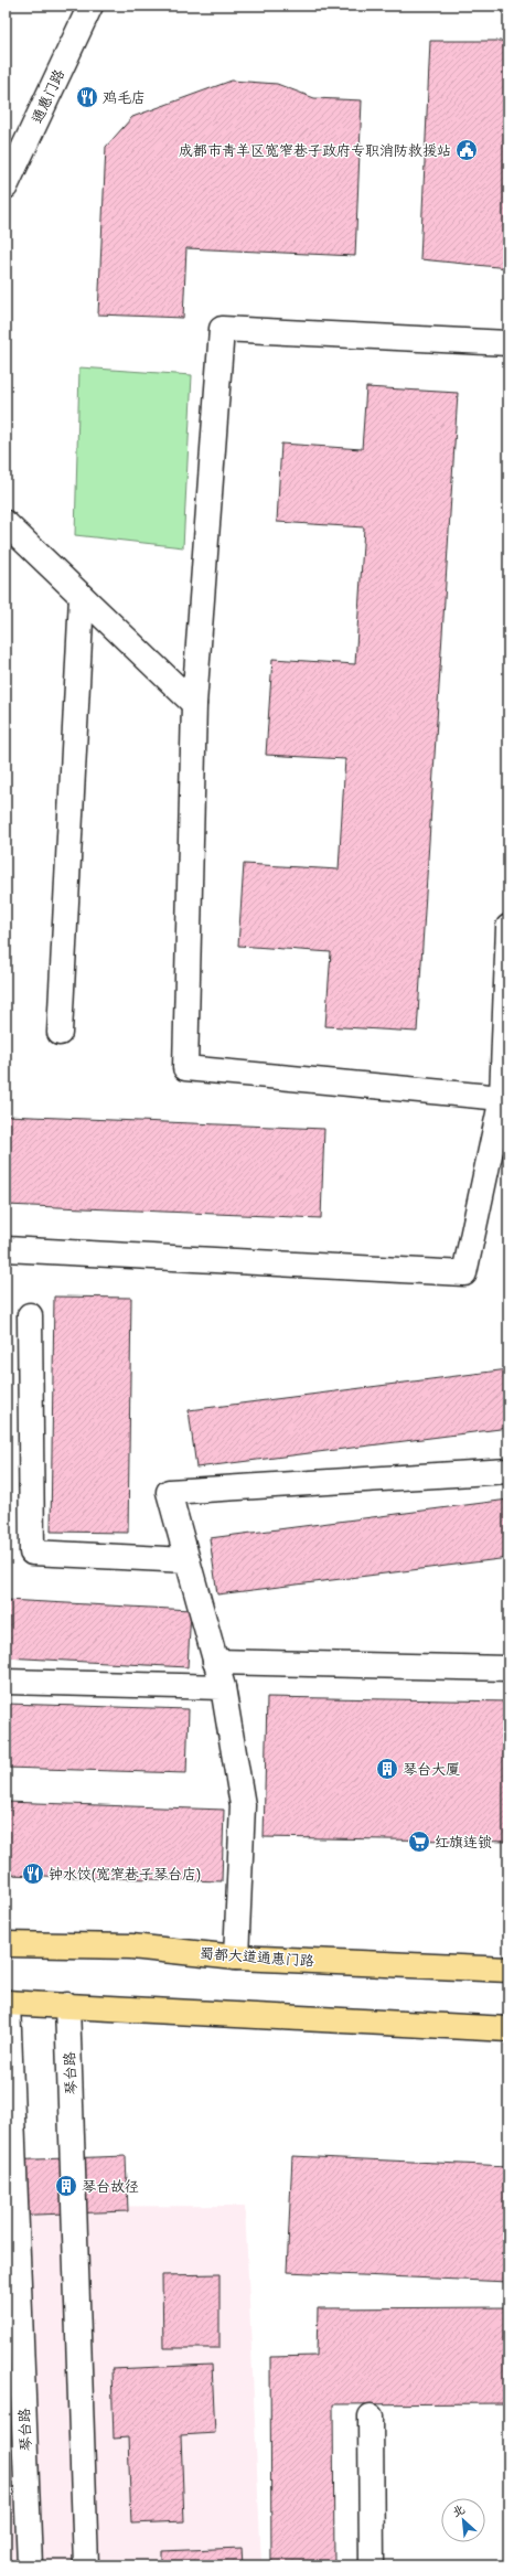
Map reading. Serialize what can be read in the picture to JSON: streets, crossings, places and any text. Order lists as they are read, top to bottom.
{
  "streets": {
    "main road": ["蜀都大道通惠门路"],
    "street": ["通惠门路", "琴台路"]
  },
  "places": {
    "restaurant": ["鸡毛店", "钟水饺(宽窄巷子琴台店)"],
    "public building": ["成都市青羊区宽窄巷子政府专职消防救援站"],
    "building": ["琴台大厦", "琴台故径"],
    "supermarket": ["红旗连锁"]
  },
  "north": "top left"
}
